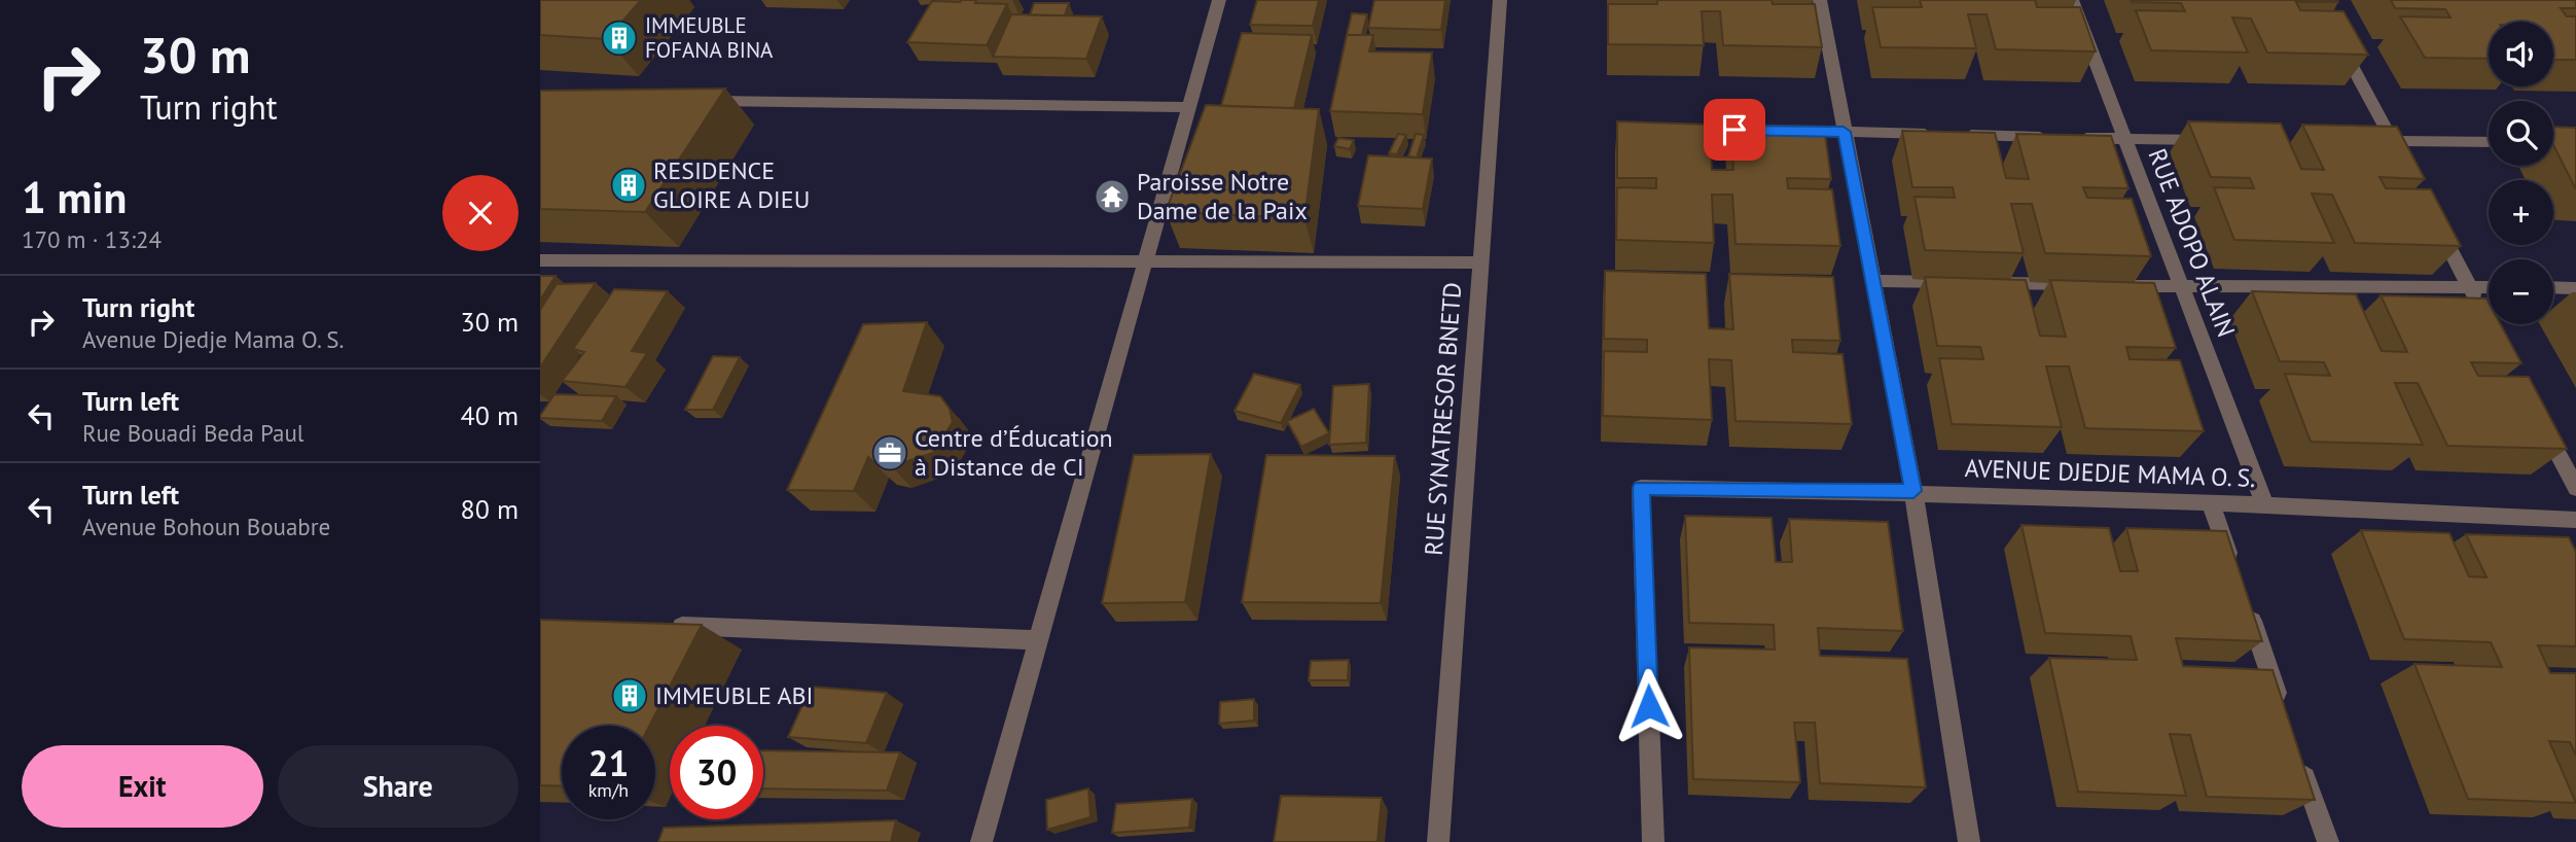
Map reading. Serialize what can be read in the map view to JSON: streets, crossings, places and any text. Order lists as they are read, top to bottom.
{
  "streets": {
    "street": ["RUE ADOPO ALAIN", "RUE SYNATRESOR BNETD", "AVENUE DJEDJE MAMA O. S."]
  },
  "crossings": [
    ["RUE ADOPO ALAIN", "AVENUE DJEDJE MAMA O. S."]
  ],
  "places": {
    "building": ["IMMEUBLE FOFANA BINA", "RESIDENCE GLOIRE A DIEU", "IMMEUBLE ABI"],
    "temple": ["Paroisse Notre Dame de la Paix"],
    "office": ["Centre d’Éducation à Distance de CI"]
  },
  "page": {
    "turn": ["30 m", "Turn right"],
    "map_buttons": ["+", "−"],
    "heading": ["1 min", "170 m · 13:24"],
    "list": [
      {
        "name": "Turn right",
        "note": "Avenue Djedje Mama O. S.",
        "value": "30 m"
      },
      {
        "name": "Turn left",
        "note": "Rue Bouadi Beda Paul",
        "value": "40 m"
      },
      {
        "name": "Turn left",
        "note": "Avenue Bohoun Bouabre",
        "value": "80 m"
      }
    ],
    "speed": "21 km/h",
    "limit": "30",
    "buttons": ["Exit", "Share"]
  }
}
